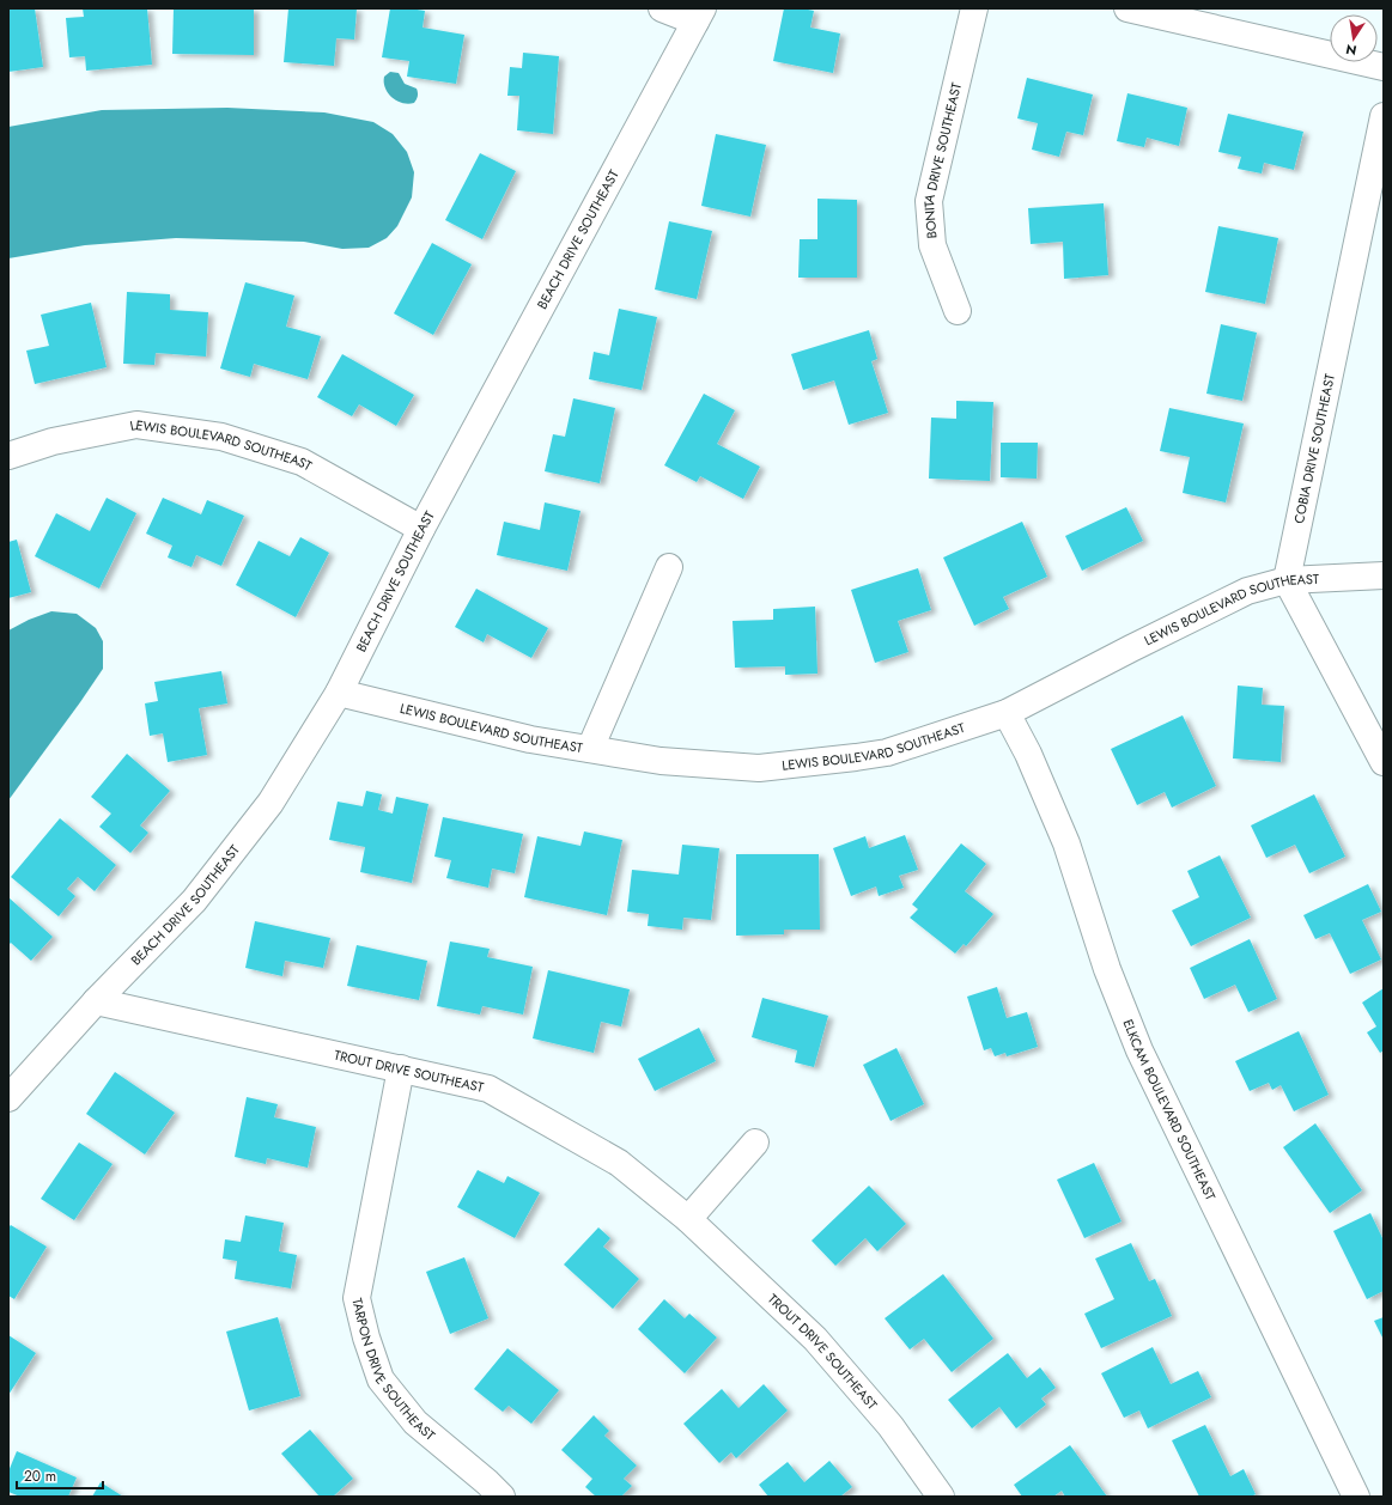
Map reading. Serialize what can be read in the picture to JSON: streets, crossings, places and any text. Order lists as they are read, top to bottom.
{
  "streets": {
    "street": [
      "BONITA DRIVE SOUTHEAST",
      "BEACH DRIVE SOUTHEAST",
      "LEWIS BOULEVARD SOUTHEAST",
      "COBIA DRIVE SOUTHEAST",
      "TROUT DRIVE SOUTHEAST",
      "ELKCAM BOULEVARD SOUTHEAST",
      "TARPON DRIVE SOUTHEAST"
    ]
  },
  "crossings": [
    ["BEACH DRIVE SOUTHEAST", "LEWIS BOULEVARD SOUTHEAST"],
    ["BEACH DRIVE SOUTHEAST", "TROUT DRIVE SOUTHEAST"],
    ["LEWIS BOULEVARD SOUTHEAST", "COBIA DRIVE SOUTHEAST"],
    ["LEWIS BOULEVARD SOUTHEAST", "ELKCAM BOULEVARD SOUTHEAST"],
    ["TROUT DRIVE SOUTHEAST", "TARPON DRIVE SOUTHEAST"]
  ],
  "scale_bar": "20 m",
  "north": "bottom"
}
